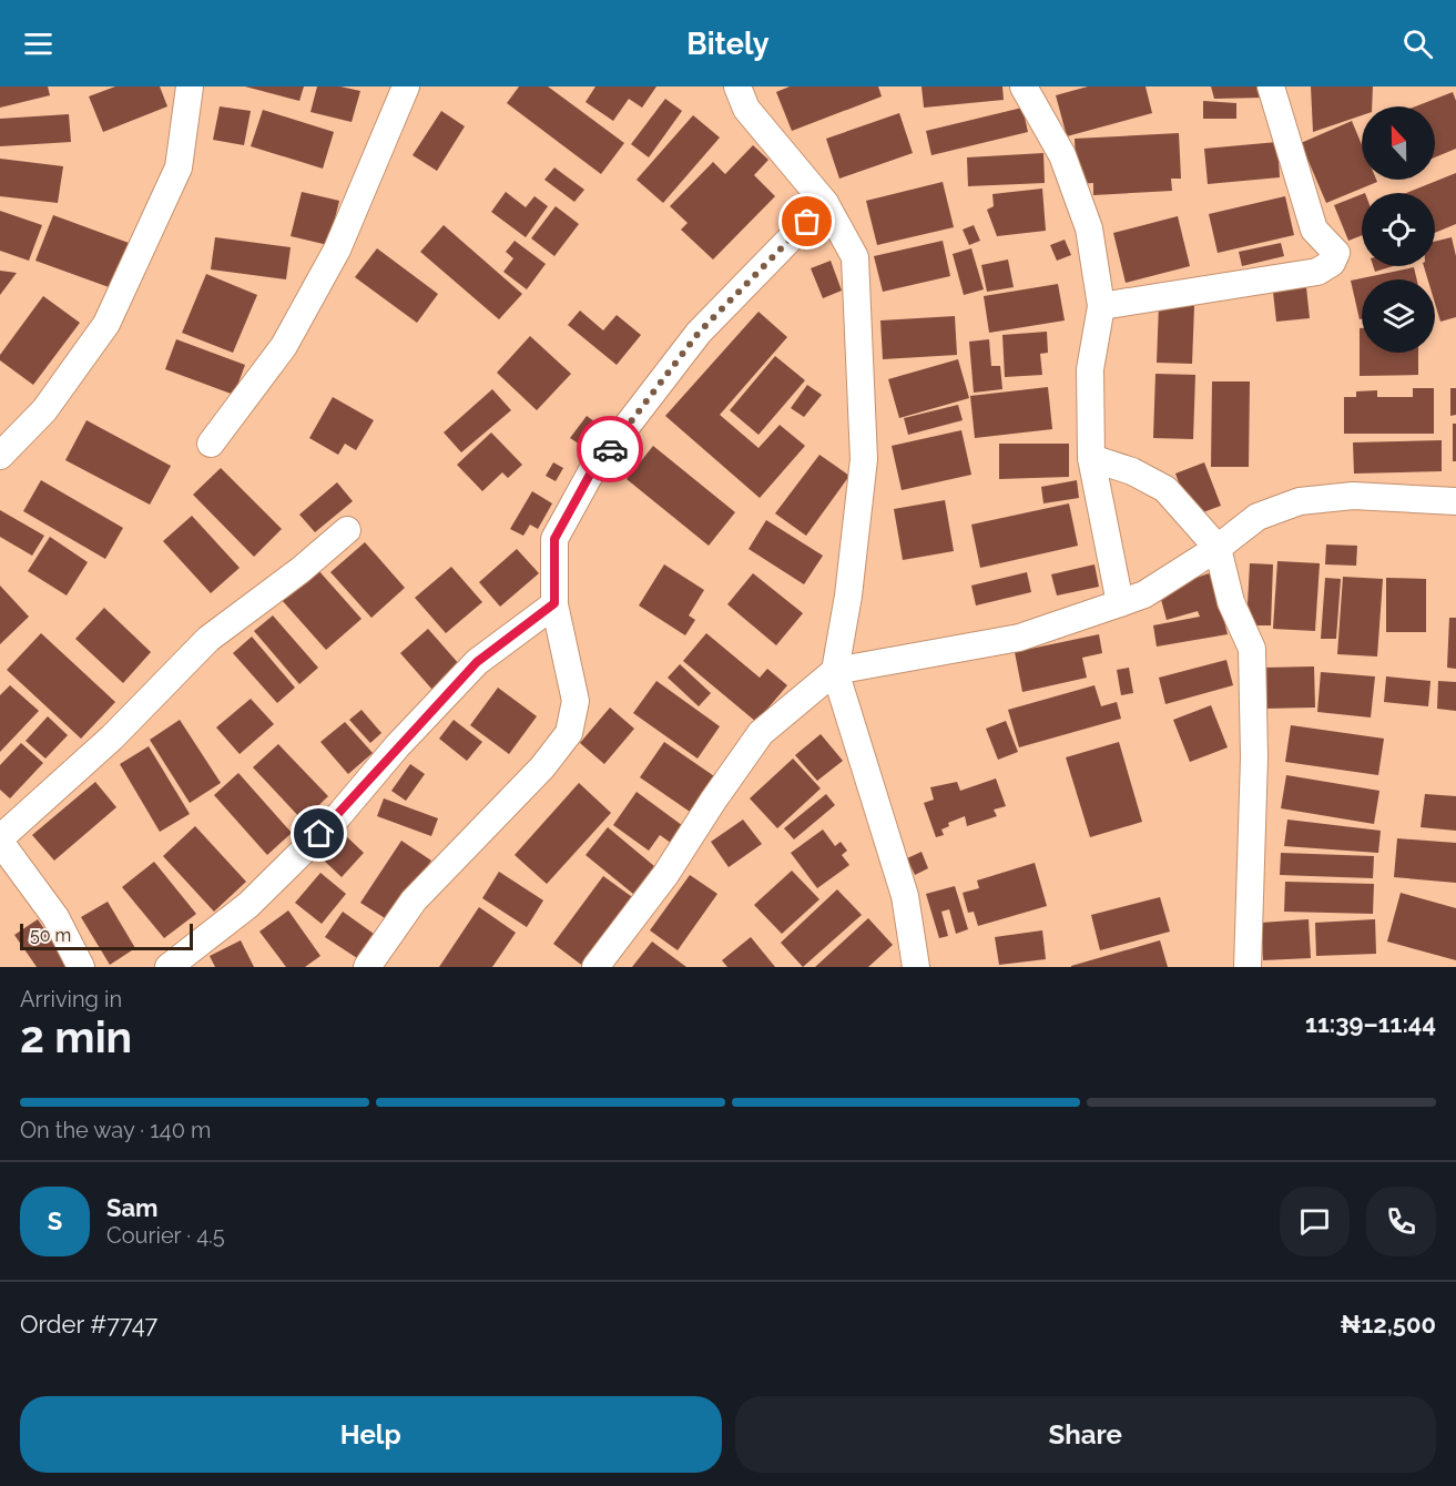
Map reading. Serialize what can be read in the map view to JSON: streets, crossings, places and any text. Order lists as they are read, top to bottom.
{
  "scale_bar": "50 m",
  "north": "top",
  "page": {
    "header": "Bitely",
    "scale": "50 m",
    "heading": ["2 min", "Arriving in", "11:39–11:44"],
    "panel": [
      "Sam",
      "Courier · 4.5",
      "Order #7747",
      "₦12,500"
    ],
    "bar": "On the way · 140 m",
    "round": "S",
    "buttons": ["Help", "Share"]
  }
}
